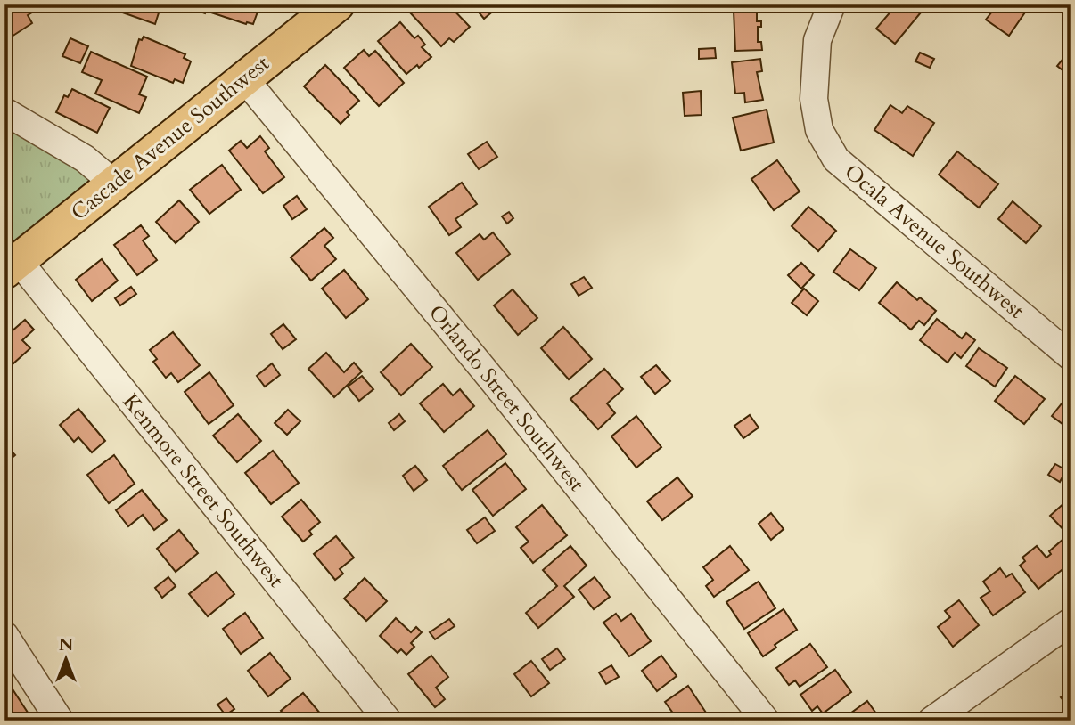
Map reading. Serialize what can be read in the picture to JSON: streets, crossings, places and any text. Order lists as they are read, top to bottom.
{
  "streets": {
    "main road": ["Cascade Avenue Southwest"],
    "street": ["Ocala Avenue Southwest", "Orlando Street Southwest", "Kenmore Street Southwest"]
  },
  "crossings": [
    ["Cascade Avenue Southwest", "Orlando Street Southwest"],
    ["Cascade Avenue Southwest", "Kenmore Street Southwest"]
  ],
  "north": "top"
}
